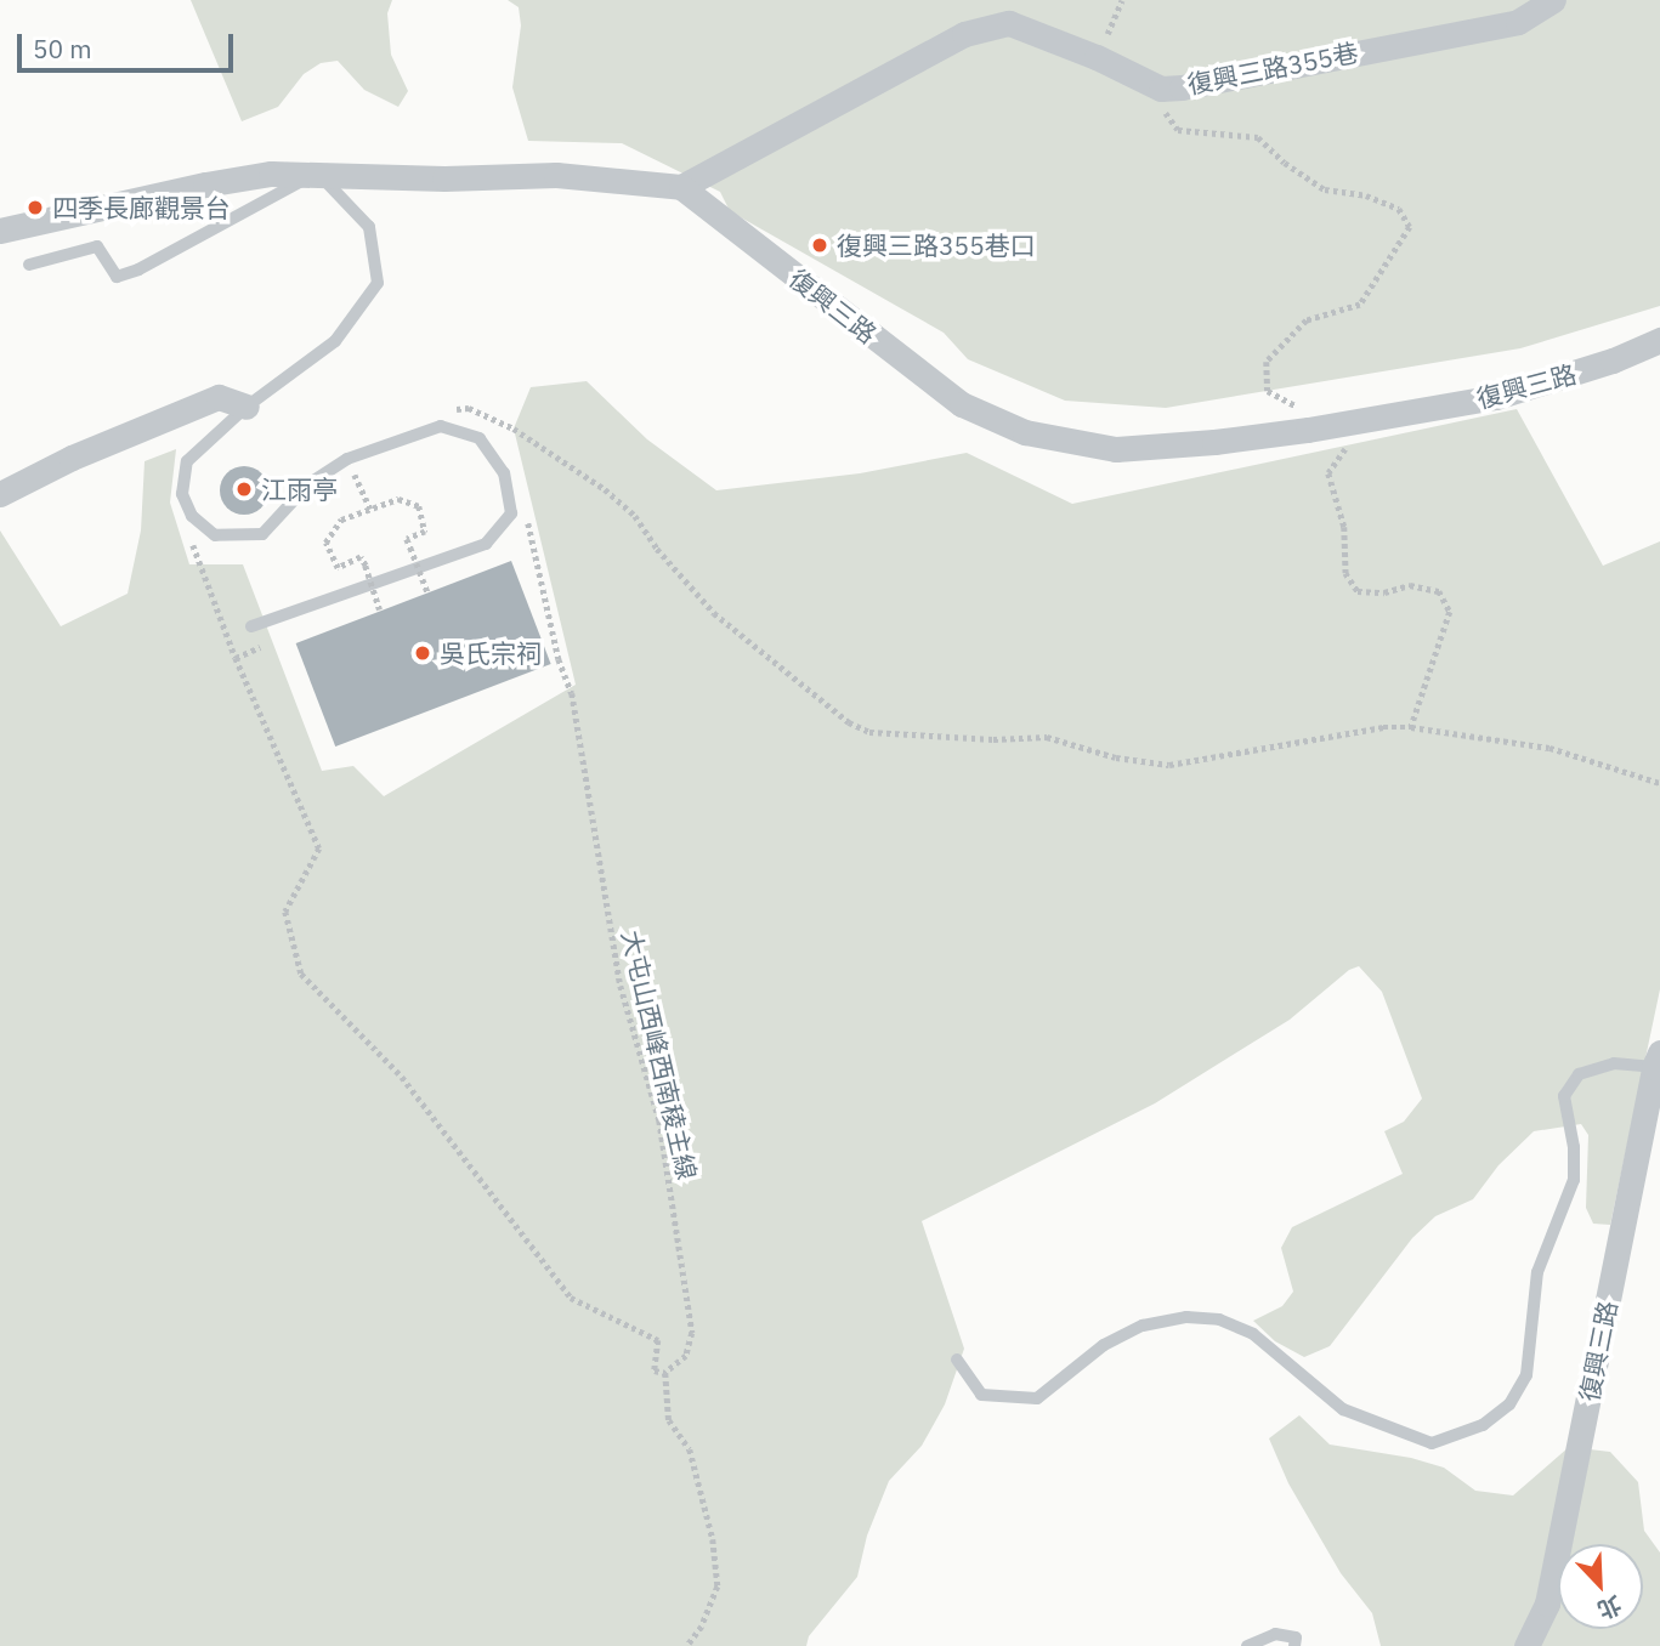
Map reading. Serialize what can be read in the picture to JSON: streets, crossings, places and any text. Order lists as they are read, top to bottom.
{
  "streets": {
    "street": ["復興三路355巷", "復興三路"],
    "path": ["大屯山西峰西南稜主線"]
  },
  "crossings": [
    ["復興三路355巷", "復興三路"]
  ],
  "places": [
    "四季長廊觀景台",
    "復興三路355巷口",
    "江雨亭",
    "吳氏宗祠"
  ],
  "scale_bar": "50 m",
  "north": "bottom right"
}
